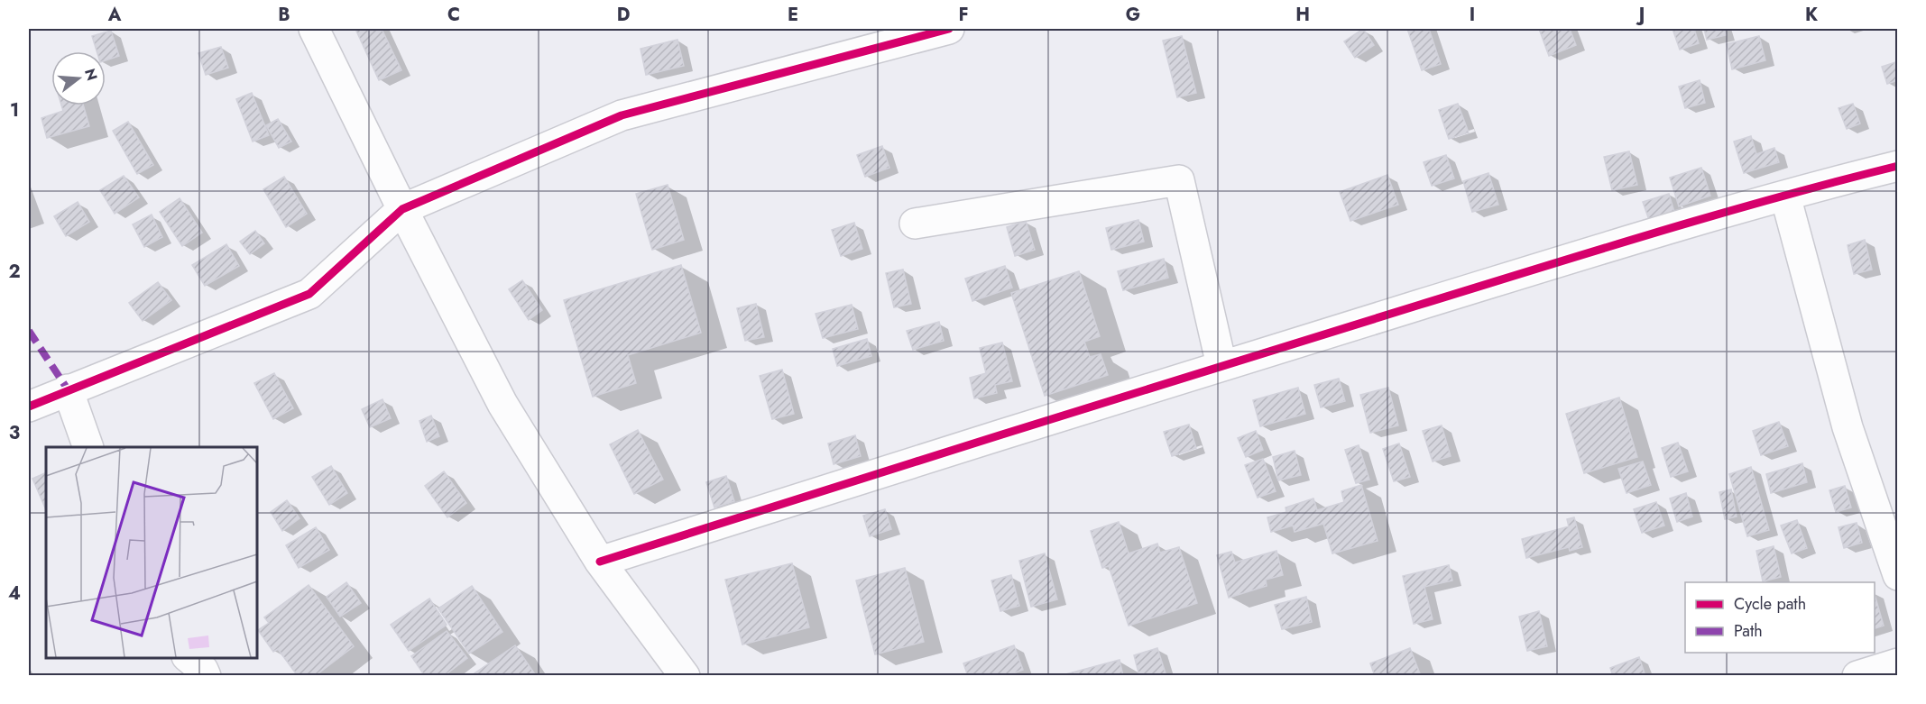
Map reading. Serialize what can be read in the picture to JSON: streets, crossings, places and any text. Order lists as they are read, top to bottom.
{
  "legend": ["Cycle path", "Path"],
  "north": "right",
  "grid": {
    "columns": [
      "A",
      "B",
      "C",
      "D",
      "E",
      "F",
      "G",
      "H",
      "I",
      "J",
      "K"
    ],
    "rows": [
      "1",
      "2",
      "3",
      "4"
    ]
  }
}
